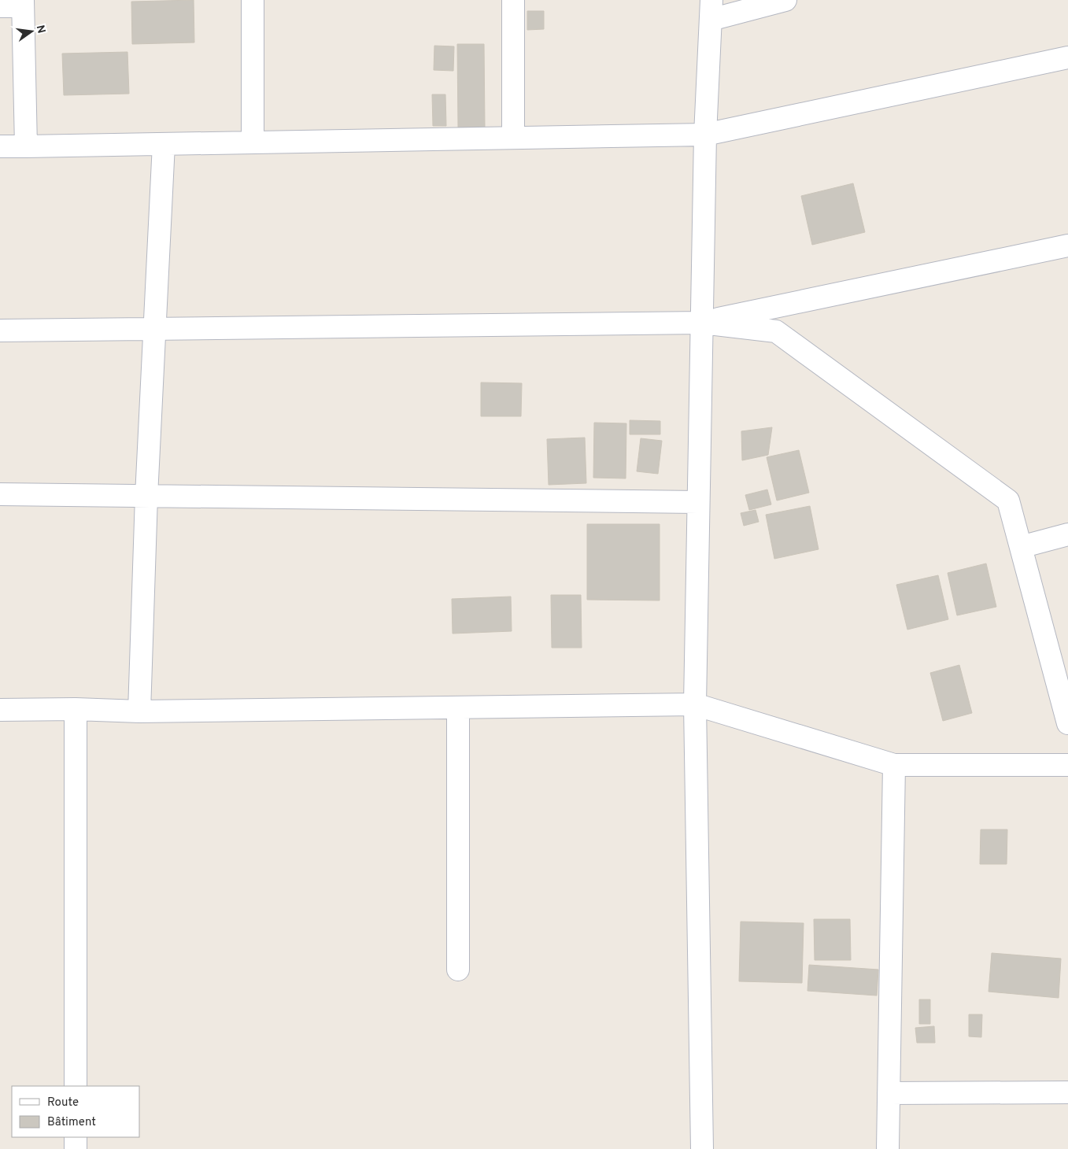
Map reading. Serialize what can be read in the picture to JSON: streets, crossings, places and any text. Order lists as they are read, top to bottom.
{
  "legend": ["Route", "Bâtiment"],
  "north": "right"
}
